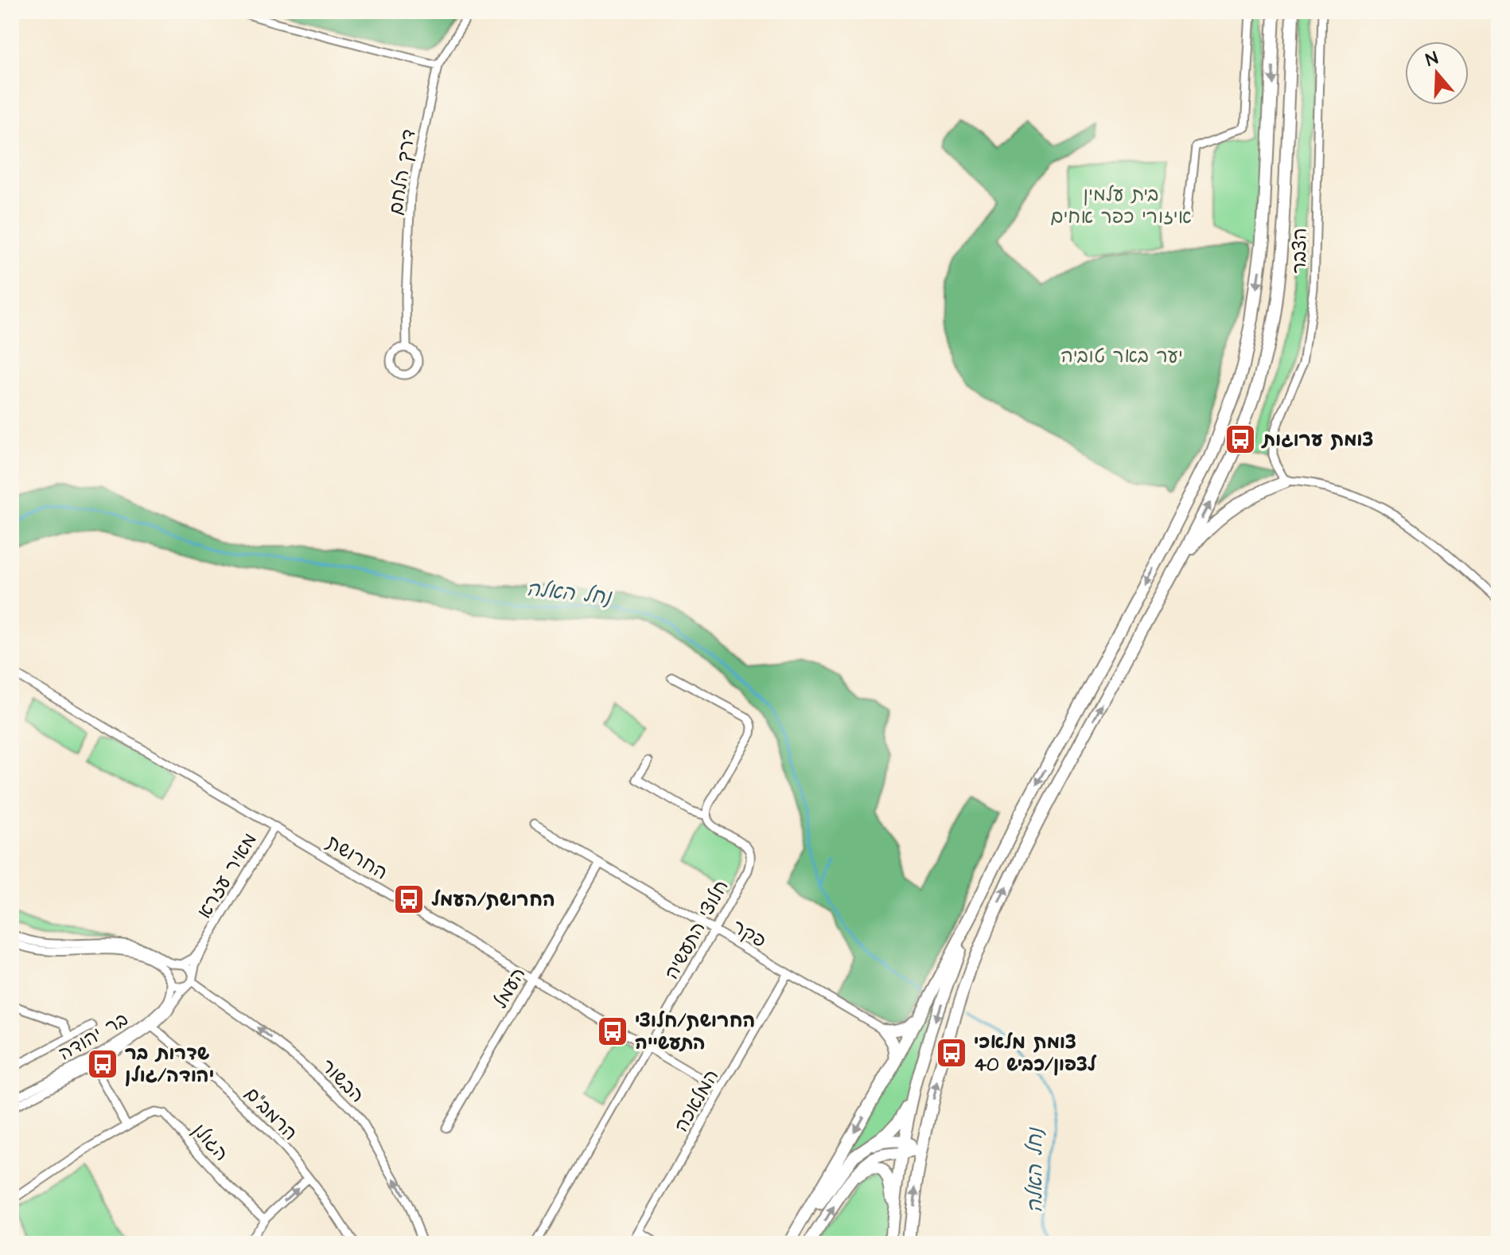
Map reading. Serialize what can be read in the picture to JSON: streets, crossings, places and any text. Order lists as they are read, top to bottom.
{
  "streets": {
    "street": [
      "דרך הלחם",
      "הצבר",
      "החרושת",
      "מאיר עזרא",
      "חלוצי התעשיה",
      "פקר",
      "העמל",
      "בר יהודה",
      "הבשור",
      "המלאכה",
      "הרמב\"ם",
      "הגולן"
    ]
  },
  "crossings": [
    ["החרושת", "מאיר עזרא"],
    ["החרושת", "חלוצי התעשיה"],
    ["החרושת", "העמל"],
    ["החרושת", "המלאכה"],
    ["מאיר עזרא", "בר יהודה"],
    ["מאיר עזרא", "הבשור"],
    ["חלוצי התעשיה", "פקר"],
    ["פקר", "העמל"],
    ["פקר", "המלאכה"],
    ["בר יהודה", "הבשור"],
    ["בר יהודה", "הרמב\"ם"]
  ],
  "one_way": ["הבשור"],
  "water": ["נחל האלה"],
  "parks": ["בית עלמין איזורי כפר אחים", "יער באר טוביה"],
  "places": {
    "bus stop": [
      "צומת ערוגות",
      "החרושת/העמל",
      "החרושת/חלוצי התעשייה",
      "צומת מלאכי לצפון/כביש 40",
      "שדרות בר יהודה/גולן"
    ]
  },
  "north": "top"
}
